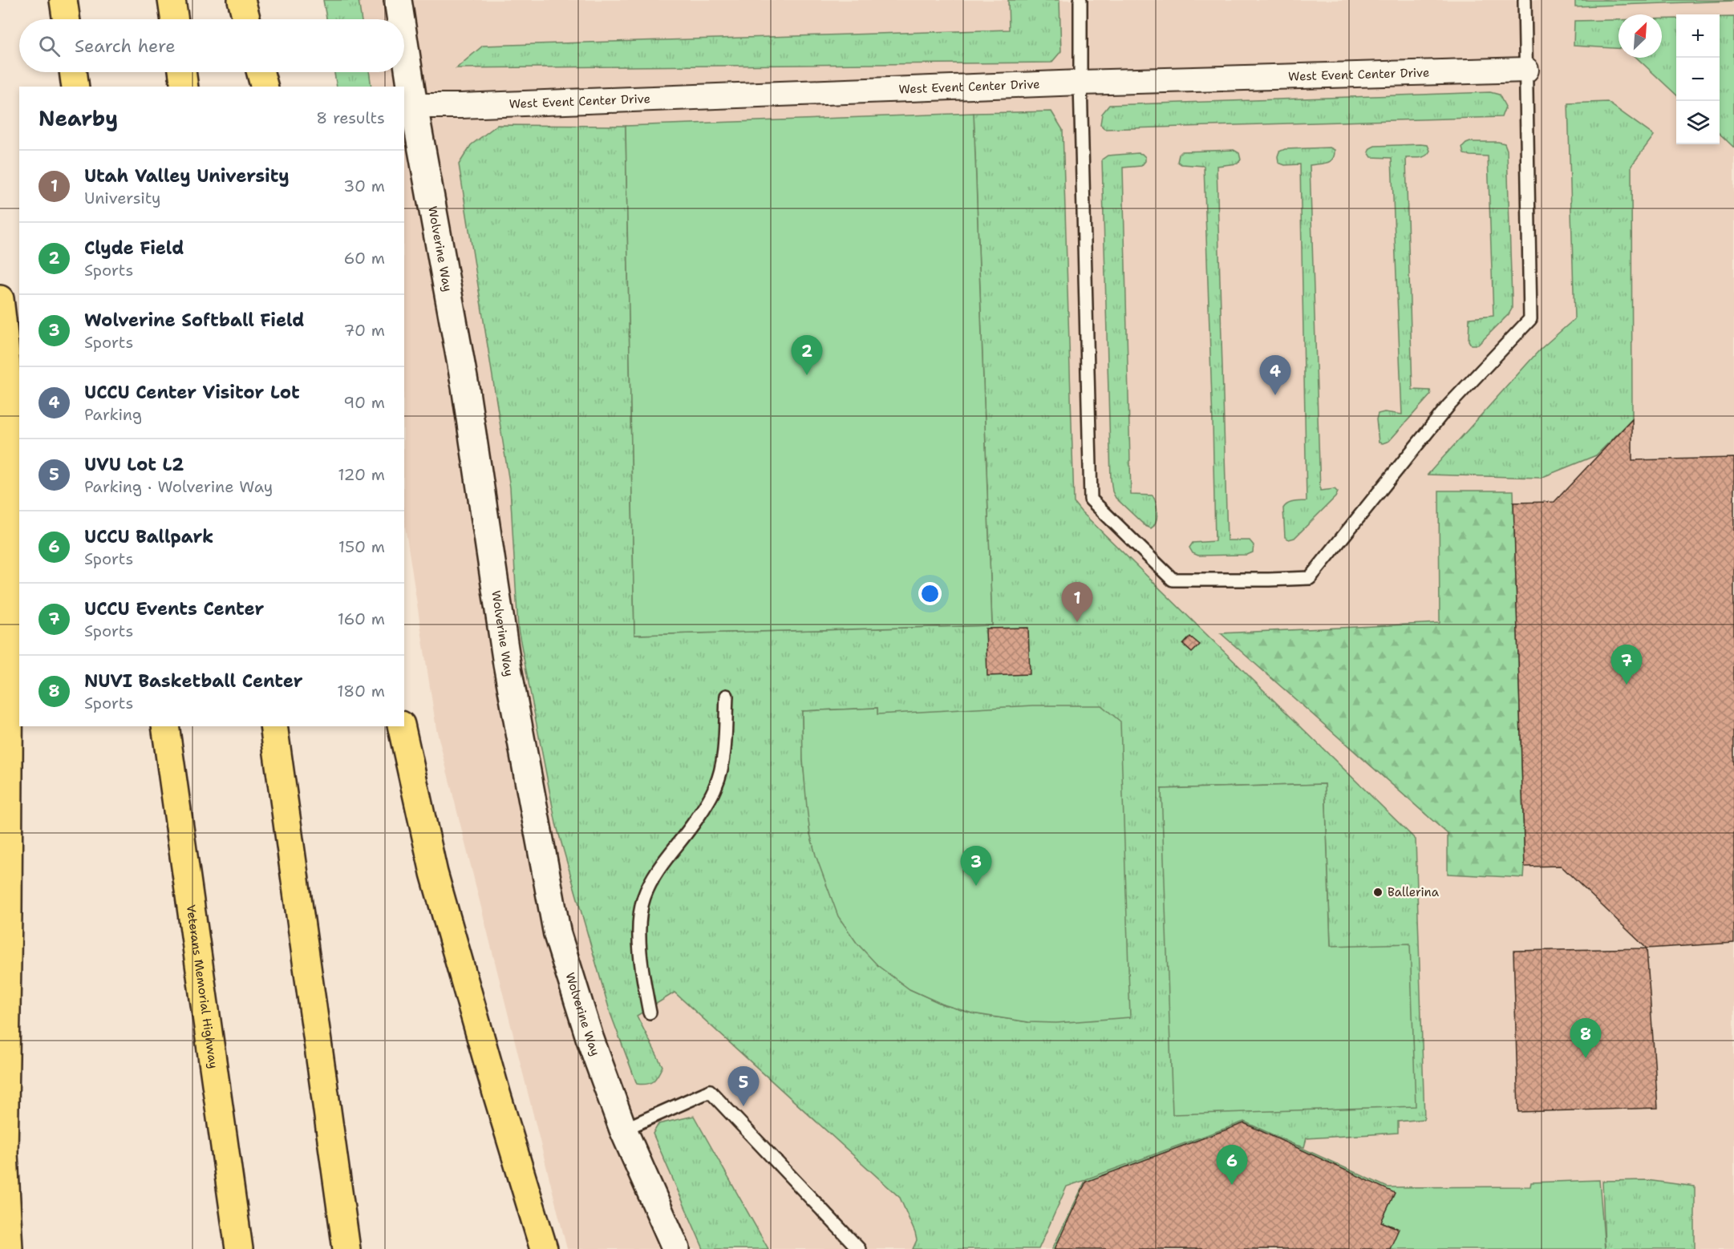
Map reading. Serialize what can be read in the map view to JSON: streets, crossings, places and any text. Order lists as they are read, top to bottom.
{
  "streets": {
    "highway": ["Veterans Memorial Highway"],
    "main road": ["Wolverine Way"],
    "street": ["West Event Center Drive"]
  },
  "crossings": [
    ["West Event Center Drive", "Wolverine Way"]
  ],
  "places": ["Ballerina"],
  "north": "top right",
  "page": {
    "map_buttons": ["+", "−"],
    "search": "Search here",
    "heading": ["Nearby", "8 results"],
    "list": [
      {
        "mark": "1",
        "name": "Utah Valley University",
        "note": "University",
        "value": "30 m"
      },
      {
        "mark": "2",
        "name": "Clyde Field",
        "note": "Sports",
        "value": "60 m"
      },
      {
        "mark": "3",
        "name": "Wolverine Softball Field",
        "note": "Sports",
        "value": "70 m"
      },
      {
        "mark": "4",
        "name": "UCCU Center Visitor Lot",
        "note": "Parking",
        "value": "90 m"
      },
      {
        "mark": "5",
        "name": "UVU Lot L2",
        "note": "Parking · Wolverine Way",
        "value": "120 m"
      },
      {
        "mark": "6",
        "name": "UCCU Ballpark",
        "note": "Sports",
        "value": "150 m"
      },
      {
        "mark": "7",
        "name": "UCCU Events Center",
        "note": "Sports",
        "value": "160 m"
      },
      {
        "mark": "8",
        "name": "NUVI Basketball Center",
        "note": "Sports",
        "value": "180 m"
      }
    ],
    "pins": [
      "2",
      "4",
      "1",
      "7",
      "3",
      "8",
      "5",
      "6"
    ]
  }
}
